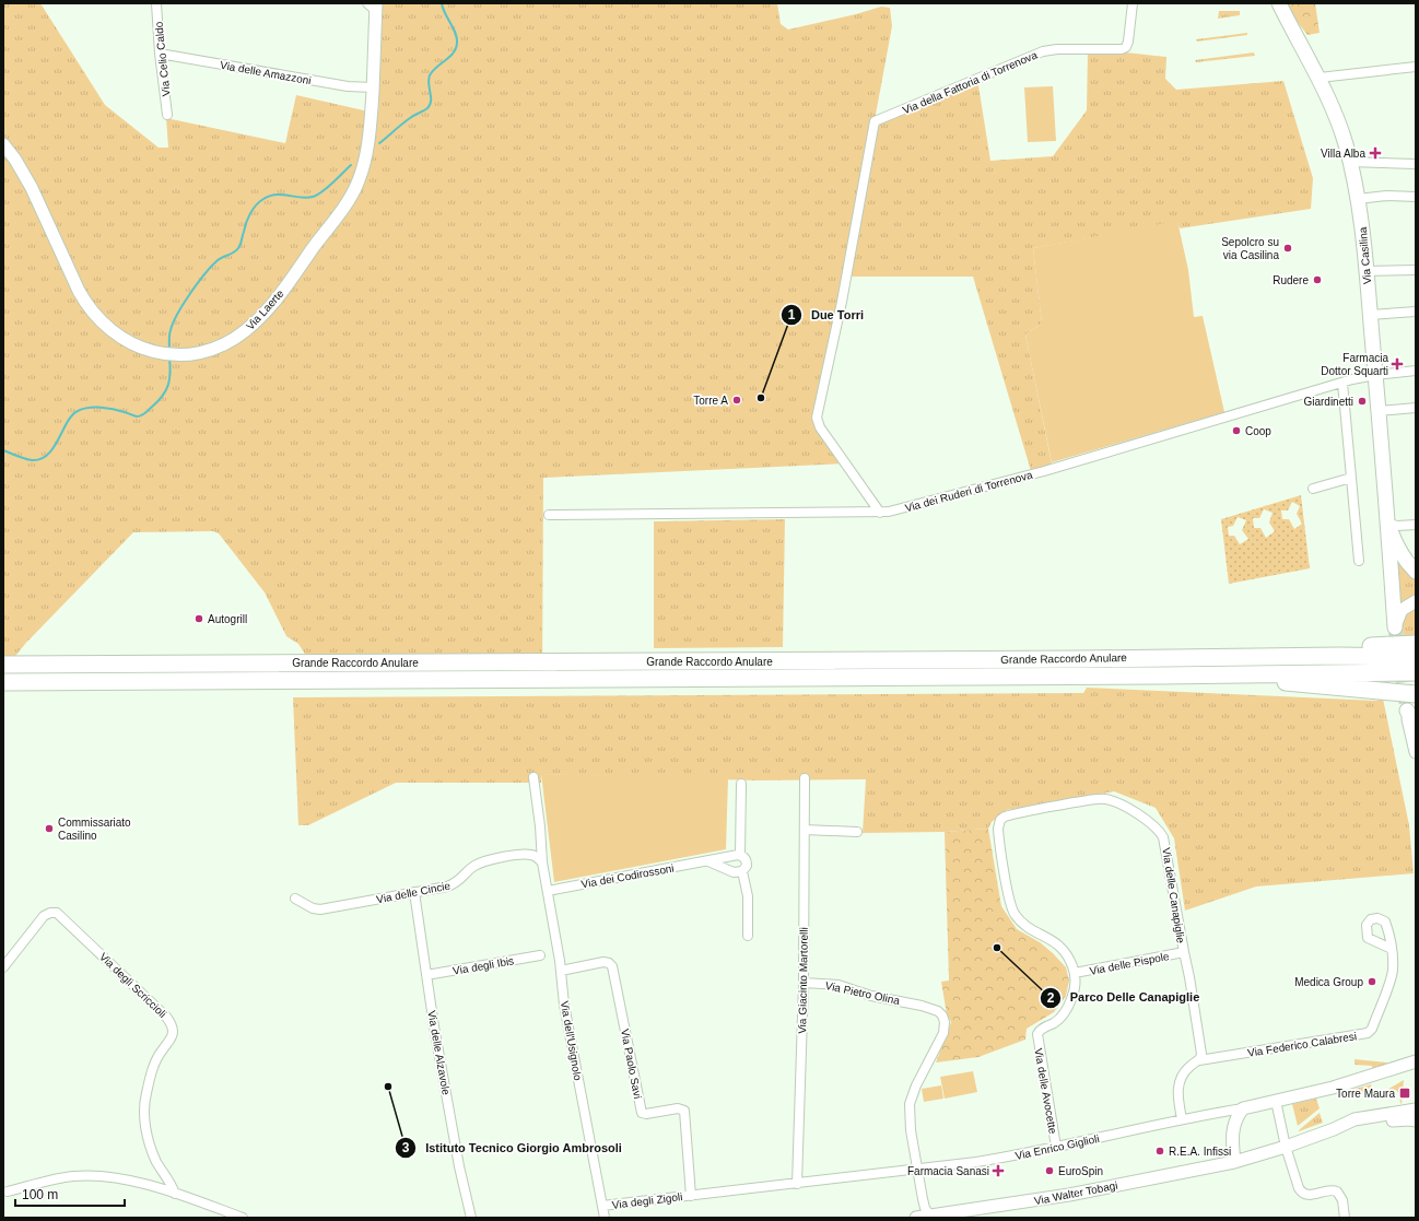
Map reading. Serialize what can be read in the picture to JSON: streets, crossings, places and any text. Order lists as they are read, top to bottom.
{
  "streets": {
    "highway": ["Grande Raccordo Anulare"],
    "main road": ["Via Casilina"],
    "street": [
      "Via Celio Caldo",
      "Via delle Amazzoni",
      "Via della Fattoria di Torrenova",
      "Via Laerte",
      "Via dei Ruderi di Torrenova",
      "Via dei Codirossoni",
      "Via delle Cincie",
      "Via delle Canapiglie",
      "Via delle Pispole",
      "Via degli Ibis",
      "Via Giacinto Martorelli",
      "Via degli Scriccioli",
      "Via Pietro Olina",
      "Via dell'Usignolo",
      "Via Federico Calabresi",
      "Via delle Alzavole",
      "Via Paolo Savi",
      "Via delle Avocette",
      "Via Enrico Giglioli",
      "Via Walter Tobagi",
      "Via degli Zigoli"
    ]
  },
  "crossings": [
    ["Via Celio Caldo", "Via delle Amazzoni"],
    ["Via delle Amazzoni", "Via Laerte"],
    ["Via della Fattoria di Torrenova", "Via dei Ruderi di Torrenova"],
    ["Via Casilina", "Via dei Ruderi di Torrenova"],
    ["Via dei Codirossoni", "Via dell'Usignolo"],
    ["Via delle Cincie", "Via dell'Usignolo"],
    ["Via delle Cincie", "Via delle Alzavole"],
    ["Via delle Canapiglie", "Via delle Pispole"],
    ["Via delle Canapiglie", "Via Federico Calabresi"],
    ["Via delle Canapiglie", "Via delle Avocette"],
    ["Via delle Pispole", "Via delle Avocette"],
    ["Via degli Ibis", "Via delle Alzavole"],
    ["Via Giacinto Martorelli", "Via Pietro Olina"],
    ["Via Giacinto Martorelli", "Via Enrico Giglioli"],
    ["Via Pietro Olina", "Via Enrico Giglioli"],
    ["Via dell'Usignolo", "Via Paolo Savi"],
    ["Via dell'Usignolo", "Via degli Zigoli"],
    ["Via Paolo Savi", "Via Enrico Giglioli"],
    ["Via Paolo Savi", "Via degli Zigoli"],
    ["Via delle Avocette", "Via Enrico Giglioli"],
    ["Via Enrico Giglioli", "Via degli Zigoli"]
  ],
  "places": {
    "health": ["Villa Alba", "Farmacia Dottor Squarti", "Farmacia Sanasi"],
    "other": [
      "Sepolcro su via Casilina",
      "Rudere",
      "Due Torri",
      "Torre A",
      "Giardinetti",
      "Coop",
      "Autogrill",
      "Commissariato Casilino",
      "Parco Delle Canapiglie",
      "Medica Group",
      "Istituto Tecnico Giorgio Ambrosoli",
      "R.E.A. Infissi",
      "EuroSpin"
    ],
    "transit": ["Torre Maura"]
  },
  "scale_bar": "100 m"
}
